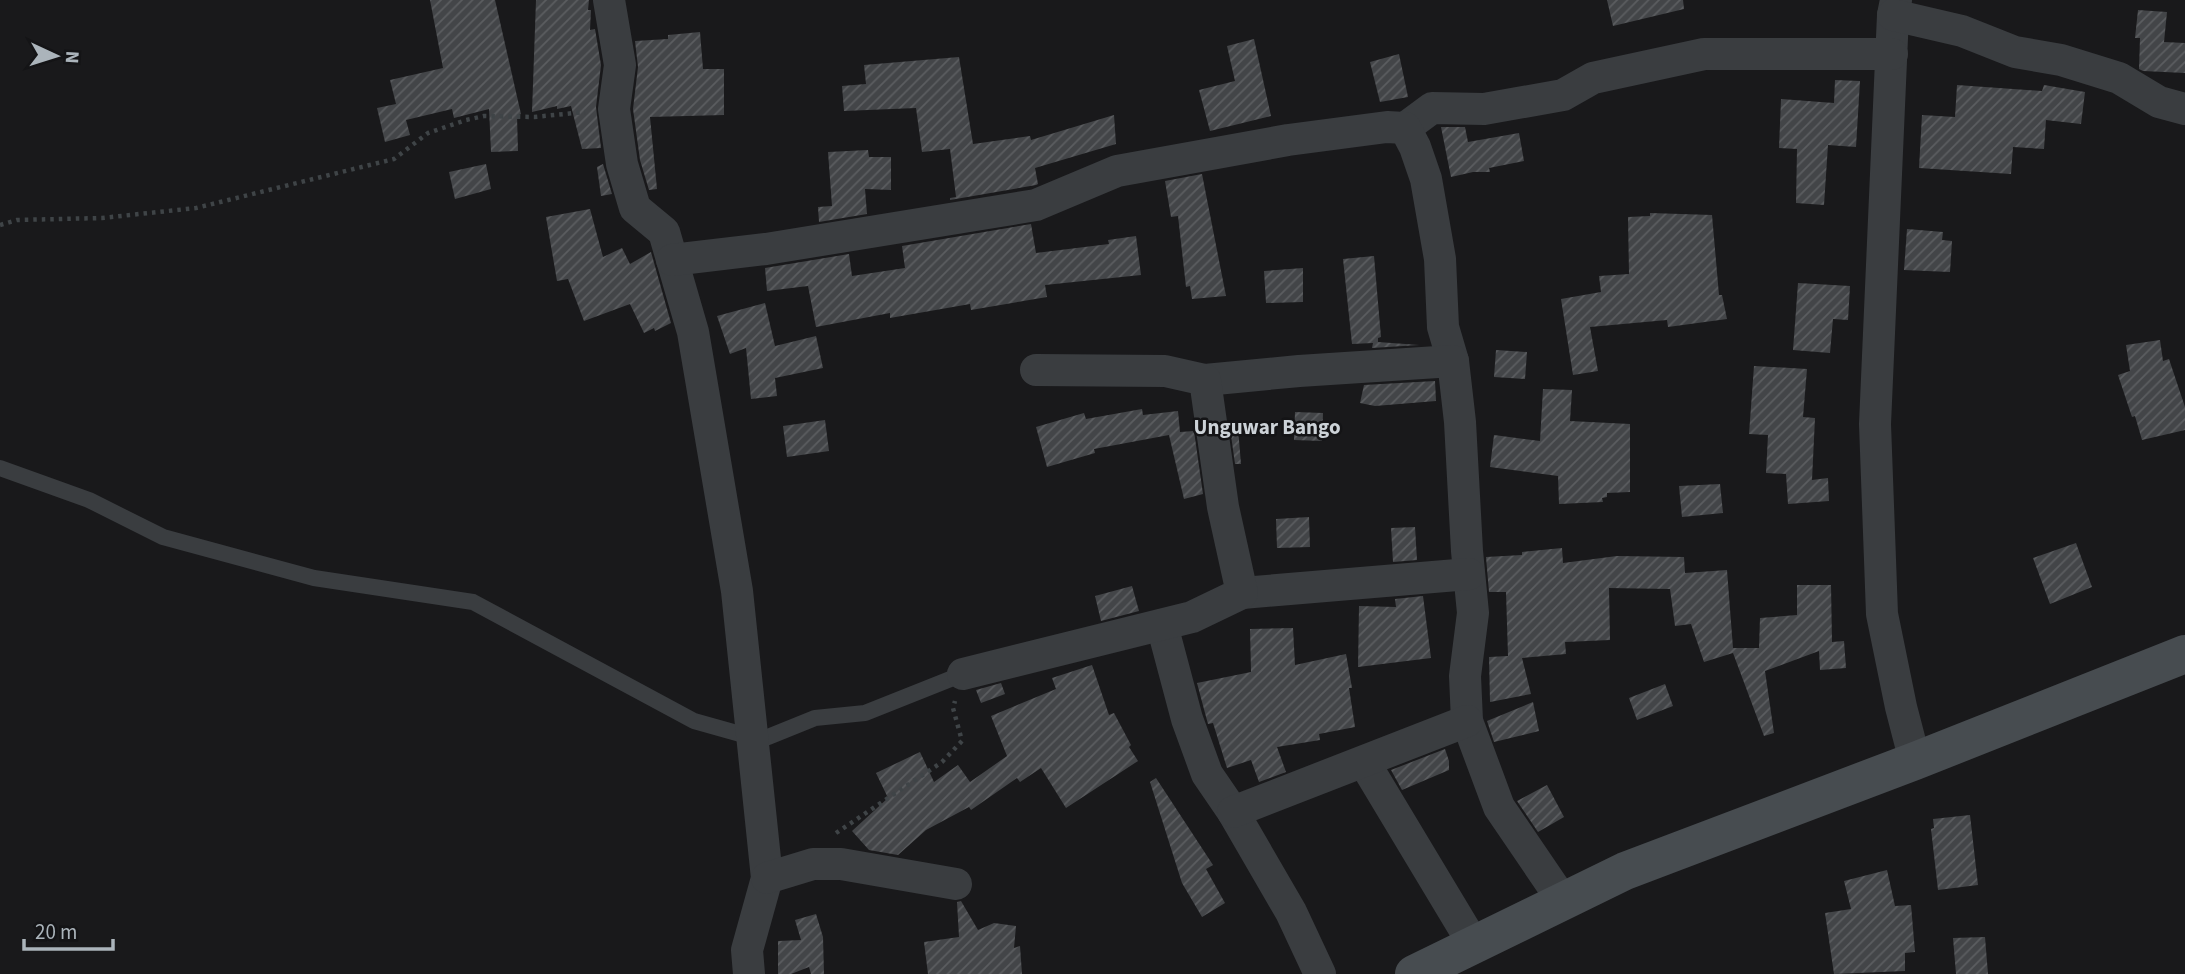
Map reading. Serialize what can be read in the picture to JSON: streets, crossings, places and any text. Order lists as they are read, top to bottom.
{
  "districts": ["Unguwar Bango"],
  "scale_bar": "20 m",
  "north": "right"
}
